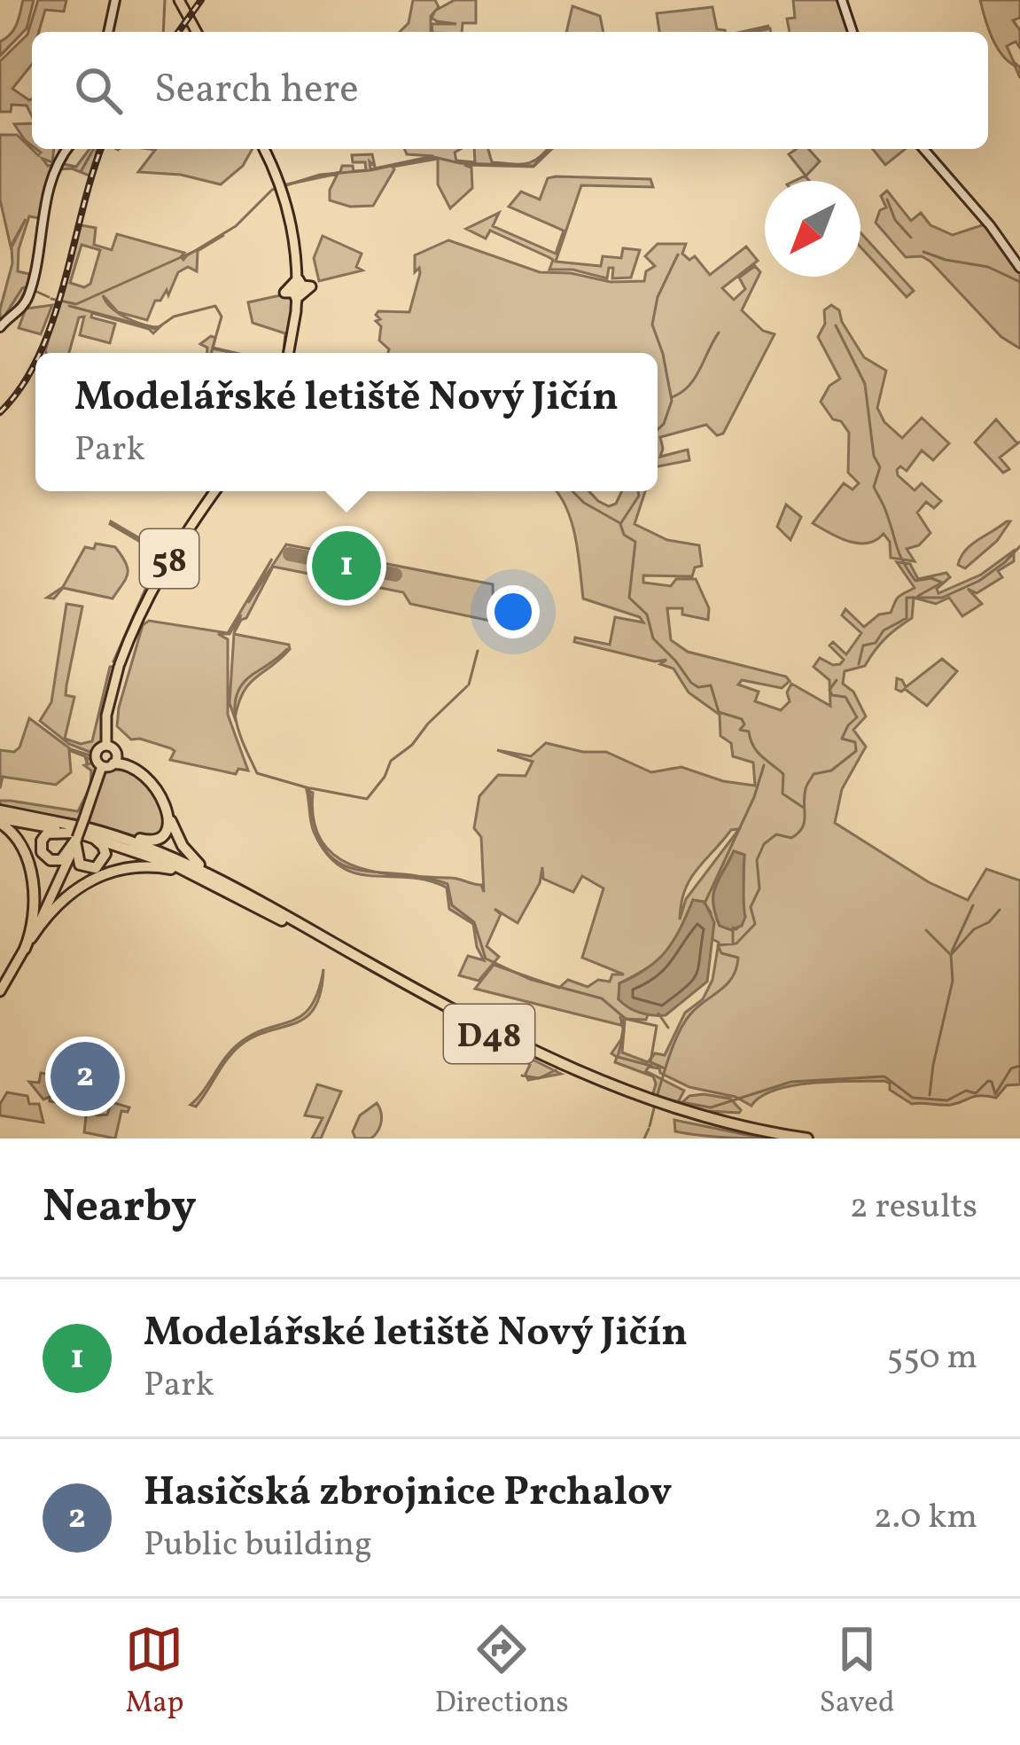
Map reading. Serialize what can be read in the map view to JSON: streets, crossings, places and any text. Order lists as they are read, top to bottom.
{
  "streets": {
    "highway": ["D48"],
    "main road": ["58"]
  },
  "crossings": [
    ["58", "D48"]
  ],
  "north": "bottom left",
  "page": {
    "search": "Search here",
    "popup": ["Modelářské letiště Nový Jičín", "Park"],
    "pins": ["1", "2"],
    "heading": ["Nearby", "2 results"],
    "list": [
      {
        "mark": "1",
        "name": "Modelářské letiště Nový Jičín",
        "note": "Park",
        "value": "550 m"
      },
      {
        "mark": "2",
        "name": "Hasičská zbrojnice Prchalov",
        "note": "Public building",
        "value": "2.0 km"
      }
    ],
    "nav": ["Map", "Directions", "Saved"]
  }
}
